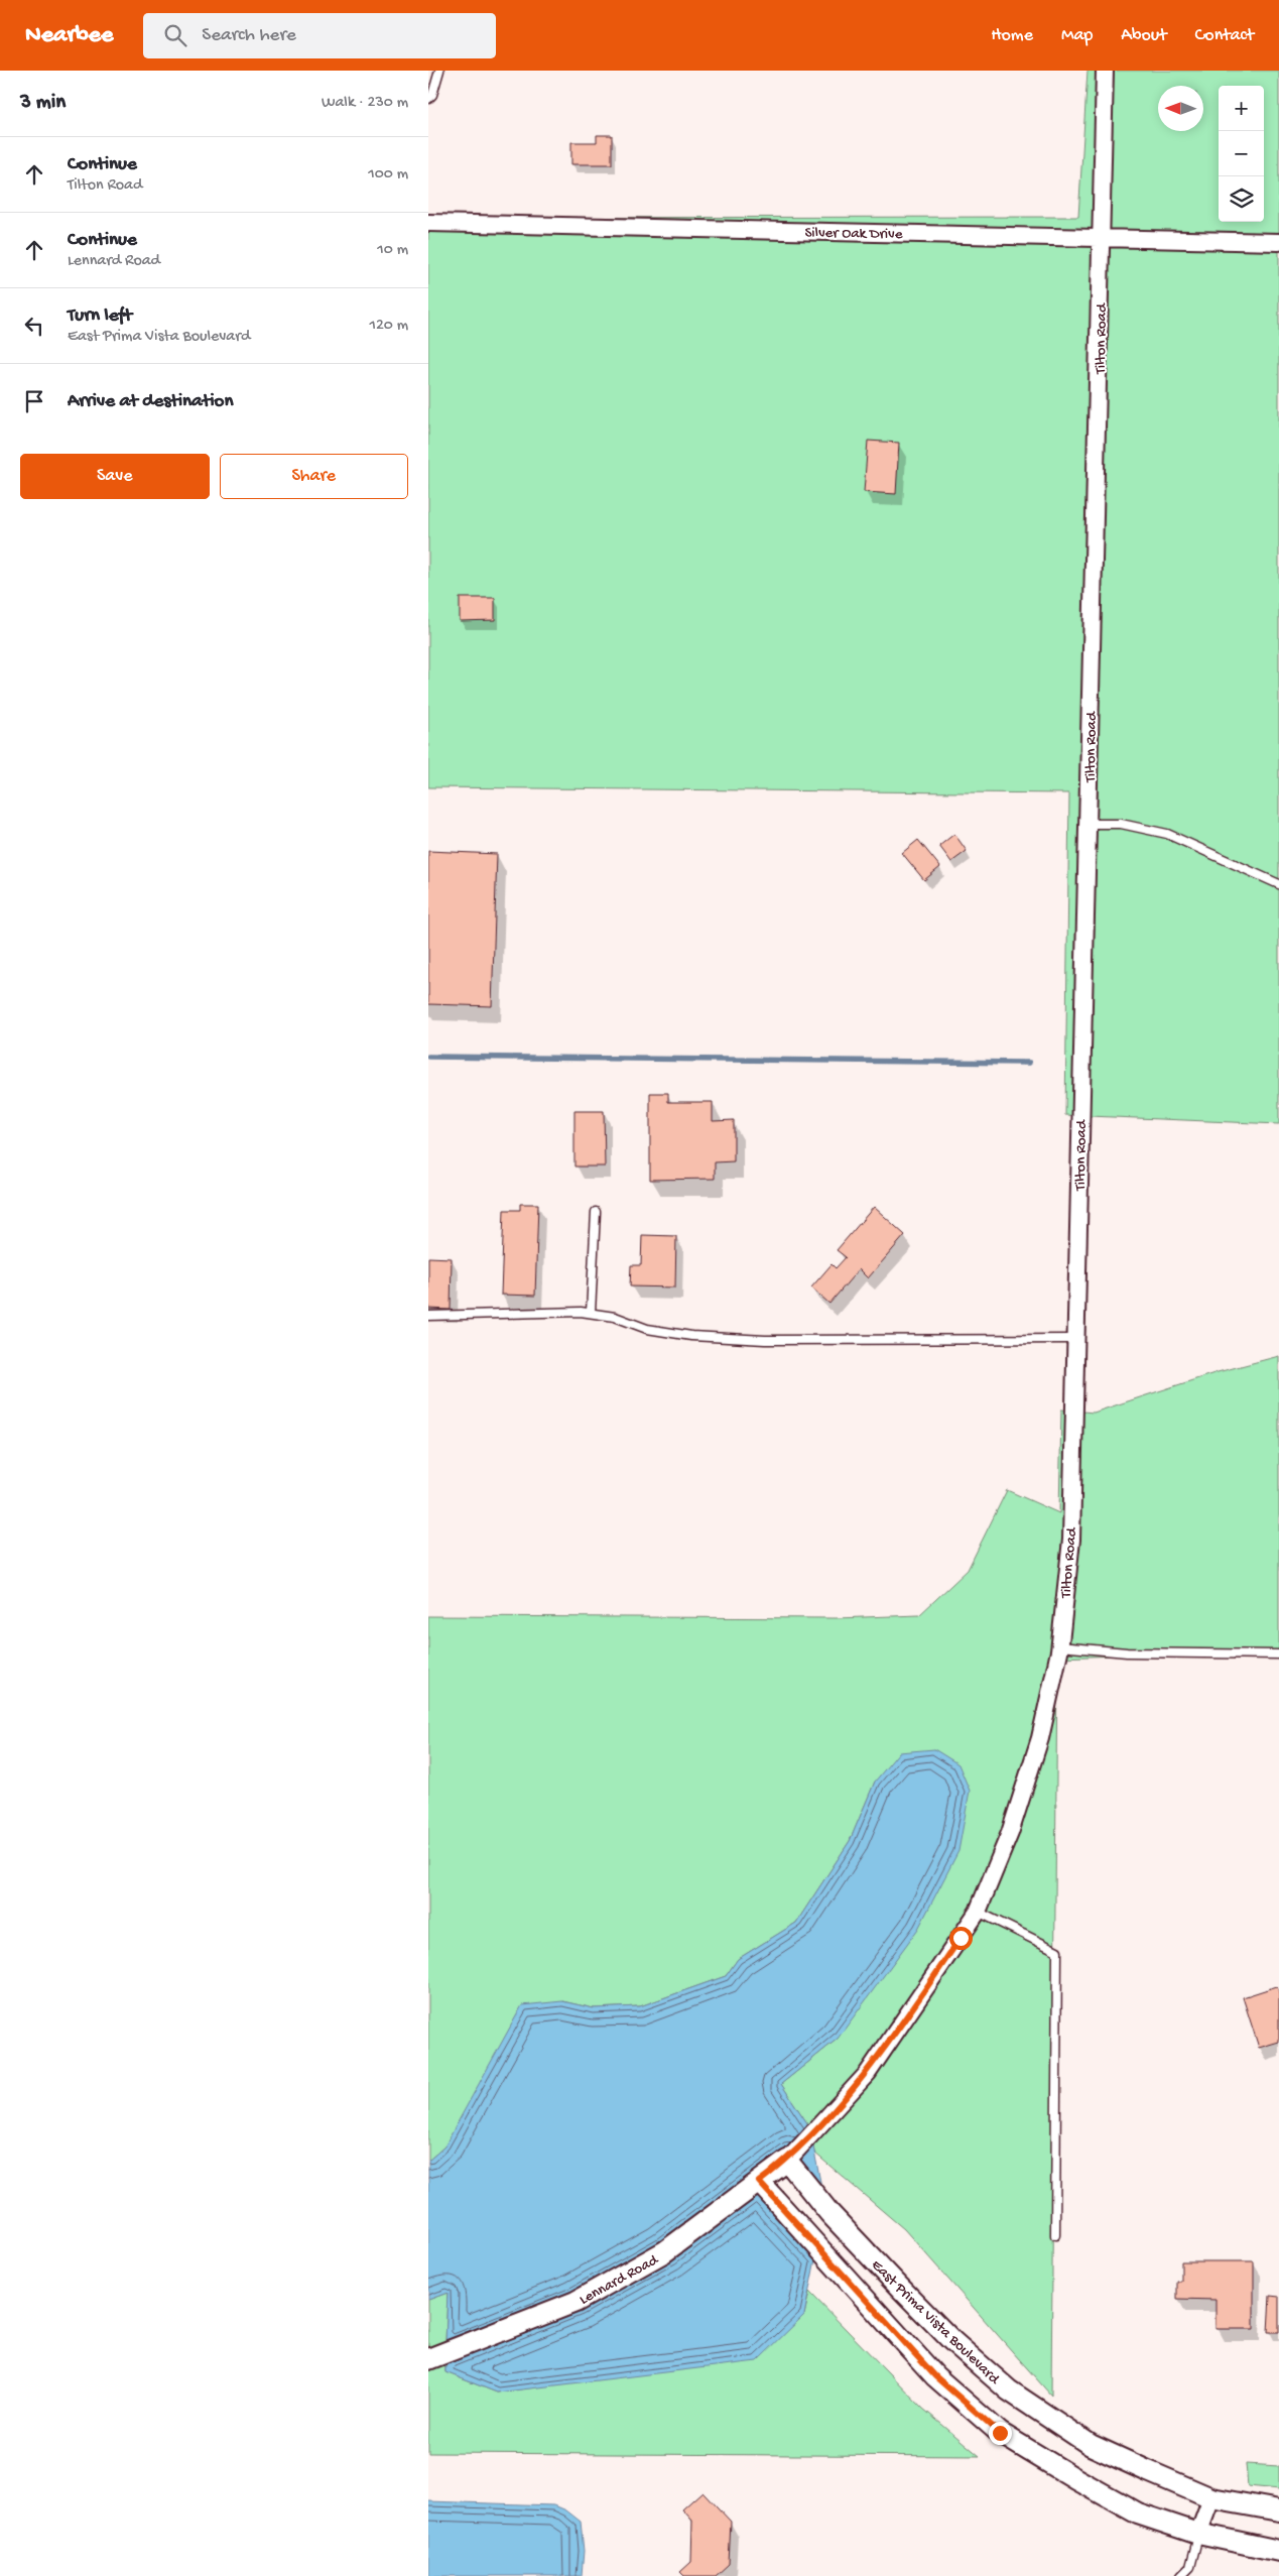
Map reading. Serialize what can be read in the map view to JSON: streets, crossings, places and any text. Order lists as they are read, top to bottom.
{
  "streets": {
    "street": [
      "Silver Oak Drive",
      "Tilton Road",
      "Lennard Road",
      "East Prima Vista Boulevard"
    ]
  },
  "crossings": [
    ["Silver Oak Drive", "Tilton Road"],
    ["Tilton Road", "Lennard Road"],
    ["Tilton Road", "East Prima Vista Boulevard"],
    ["Lennard Road", "East Prima Vista Boulevard"]
  ],
  "north": "left",
  "page": {
    "header": "Nearbee",
    "search": "Search here",
    "nav": [
      "Home",
      "Map",
      "About",
      "Contact"
    ],
    "heading": ["3 min", "Walk · 230 m"],
    "map_buttons": ["+", "−"],
    "list": [
      ["Continue", "Tilton Road", "100 m"],
      ["Continue", "Lennard Road", "10 m"],
      ["Turn left", "East Prima Vista Boulevard", "120 m"],
      "Arrive at destination"
    ],
    "buttons": ["Save", "Share"]
  }
}
